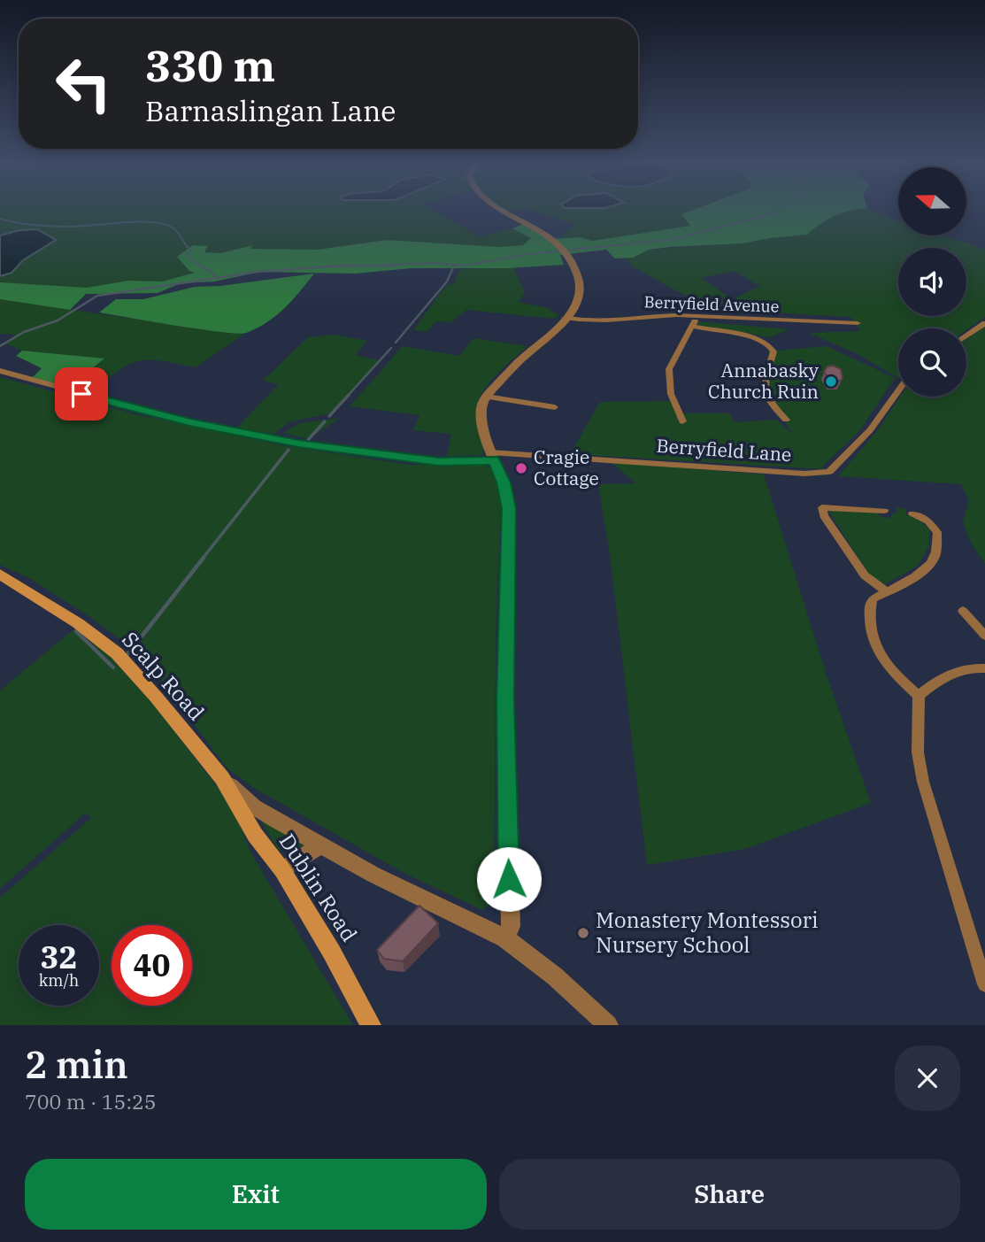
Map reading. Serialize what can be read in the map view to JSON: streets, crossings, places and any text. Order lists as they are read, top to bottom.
{
  "streets": {
    "main road": ["Scalp Road", "Dublin Road"],
    "street": ["Berryfield Avenue", "Berryfield Lane"]
  },
  "crossings": [
    ["Scalp Road", "Dublin Road"]
  ],
  "places": ["Annabasky Church Ruin", "Cragie Cottage", "Monastery Montessori Nursery School"],
  "north": "left",
  "page": {
    "turn": ["330 m", "Barnaslingan Lane"],
    "speed": "32 km/h",
    "limit": "40",
    "heading": ["2 min", "700 m · 15:25"],
    "buttons": ["Exit", "Share"]
  }
}
